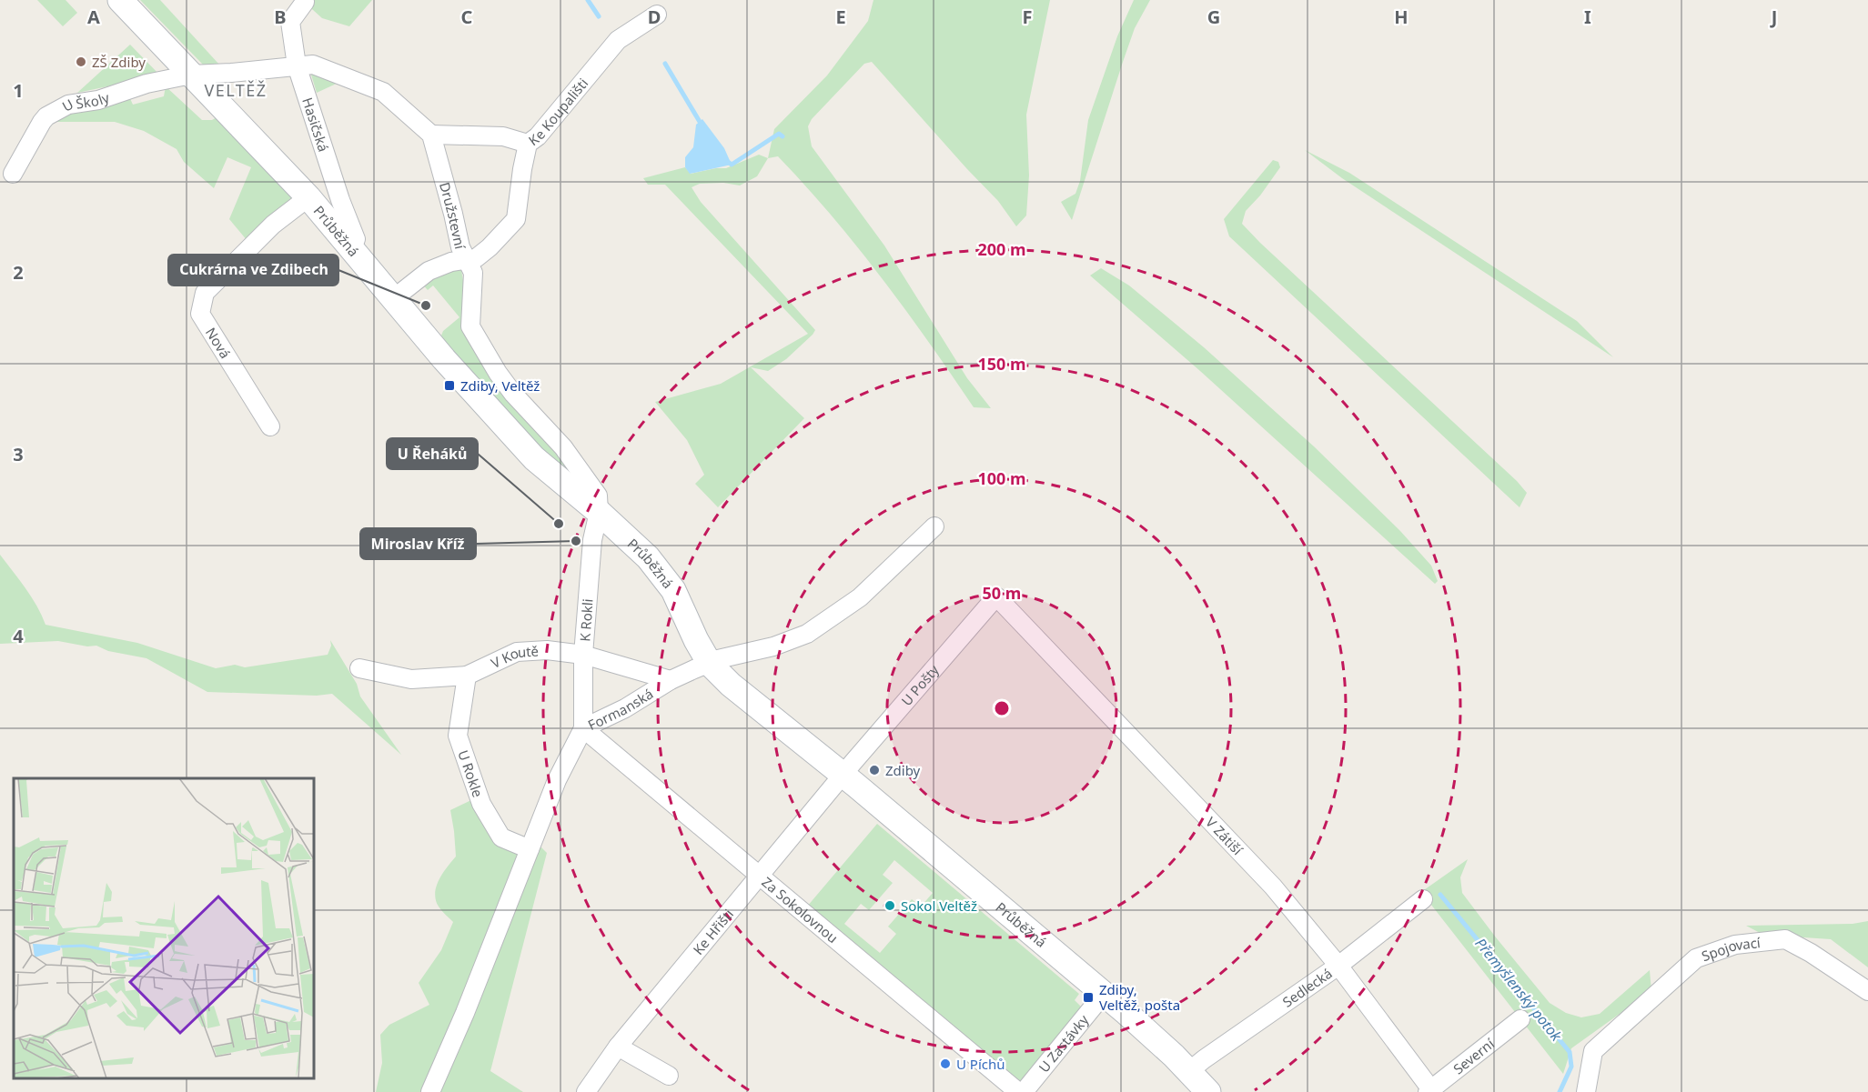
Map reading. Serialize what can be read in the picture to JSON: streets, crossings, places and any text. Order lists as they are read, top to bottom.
{
  "streets": {
    "street": [
      "U Školy",
      "Ke Koupališti",
      "Hasičská",
      "Družstevní",
      "Průběžná",
      "Nová",
      "K Rokli",
      "V Koutě",
      "U Pošty",
      "Formanská",
      "U Rokle",
      "V Zátiší",
      "Za Sokolovnou",
      "Ke Hřišti",
      "Spojovací",
      "Sedlecká",
      "U Zastávky",
      "Severní"
    ]
  },
  "crossings": [
    ["U Školy", "Průběžná"],
    ["Ke Koupališti", "Družstevní"],
    ["Ke Koupališti", "Průběžná"],
    ["Hasičská", "Průběžná"],
    ["Družstevní", "Průběžná"],
    ["Družstevní", "K Rokli"],
    ["Průběžná", "Nová"],
    ["Průběžná", "K Rokli"],
    ["Průběžná", "U Pošty"],
    ["Průběžná", "Formanská"],
    ["Průběžná", "Ke Hřišti"],
    ["Průběžná", "Sedlecká"],
    ["Průběžná", "U Zastávky"],
    ["K Rokli", "V Koutě"],
    ["K Rokli", "Formanská"],
    ["K Rokli", "Za Sokolovnou"],
    ["V Koutě", "Formanská"],
    ["V Koutě", "U Rokle"],
    ["U Pošty", "V Zátiší"],
    ["U Pošty", "Ke Hřišti"],
    ["Formanská", "U Rokle"],
    ["Formanská", "Za Sokolovnou"],
    ["V Zátiší", "Sedlecká"],
    ["V Zátiší", "Severní"],
    ["Za Sokolovnou", "Ke Hřišti"]
  ],
  "districts": ["VELTĚŽ"],
  "water": ["Přemyšlenský potok"],
  "places": {
    "other": [
      "ZŠ Zdiby",
      "Cukrárna ve Zdibech",
      "U Řeháků",
      "Miroslav Kříž",
      "Zdiby",
      "Sokol Veltěž",
      "U Píchů"
    ],
    "transit": ["Zdiby, Veltěž", "Zdiby, Veltěž, pošta"]
  },
  "grid": {
    "columns": [
      "A",
      "B",
      "C",
      "D",
      "E",
      "F",
      "G",
      "H",
      "I",
      "J"
    ],
    "rows": [
      "1",
      "2",
      "3",
      "4"
    ]
  },
  "rings": [
    "200 m",
    "150 m",
    "100 m",
    "50 m"
  ]
}
